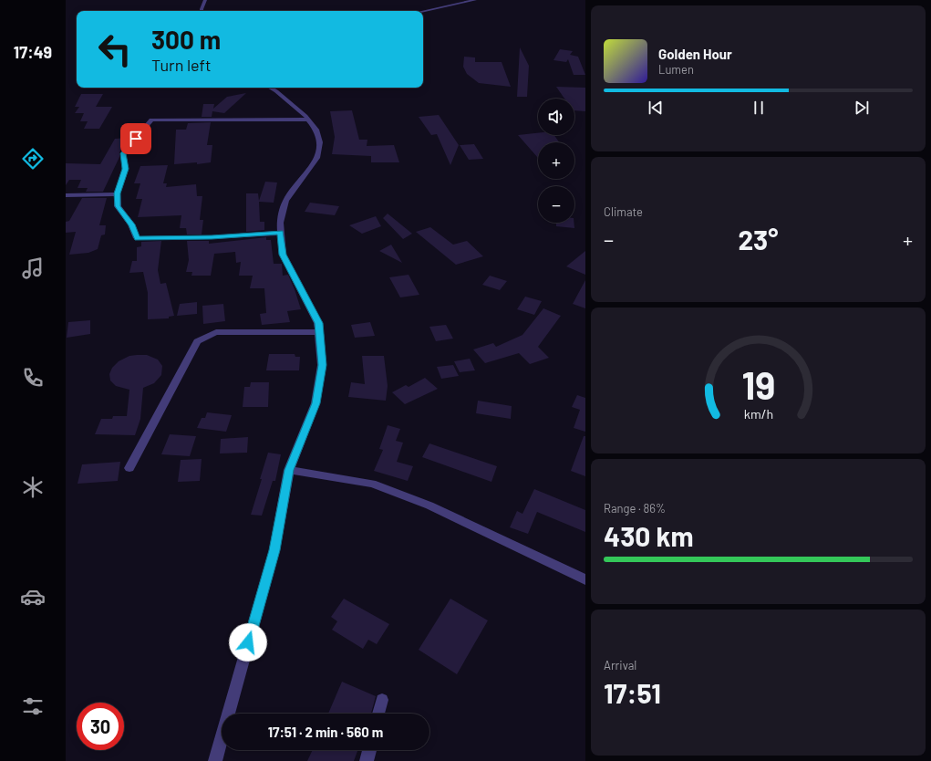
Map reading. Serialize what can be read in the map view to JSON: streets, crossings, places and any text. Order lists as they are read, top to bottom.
{
  "page": {
    "tabs": "17:49",
    "turn": ["300 m", "Turn left"],
    "song": ["Golden Hour", "Lumen"],
    "map_buttons": ["+", "−"],
    "tile": [
      "Climate",
      ["Range · 86%", "430 km"],
      ["Arrival", "17:51"]
    ],
    "heat": ["−", "23°", "+"],
    "limit": "30",
    "trip": "17:51 · 2 min · 560 m",
    "gauge": ["19", "km/h"]
  }
}
